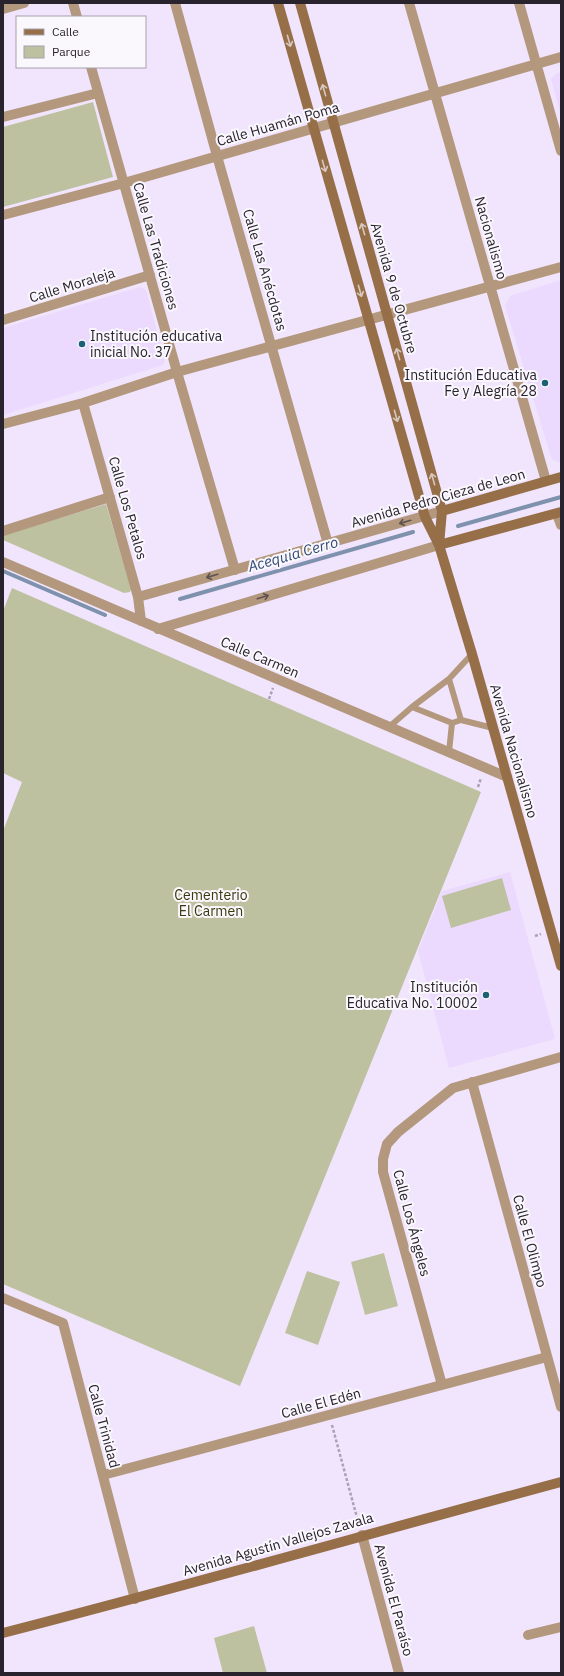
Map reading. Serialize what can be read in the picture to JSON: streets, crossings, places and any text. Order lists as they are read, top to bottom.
{
  "streets": {
    "street": [
      "Calle Huamán Poma",
      "Nacionalismo",
      "Calle Las Tradiciones",
      "Calle Las Anécdotas",
      "Calle Moraleja",
      "Avenida 9 de Octubre",
      "Avenida Pedro Cieza de Leon",
      "Calle Los Petalos",
      "Calle Carmen",
      "Avenida Nacionalismo",
      "Calle Los Ángeles",
      "Calle El Olimpo",
      "Calle El Edén",
      "Calle Trinidad",
      "Avenida Agustín Vallejos Zavala",
      "Avenida El Paraíso"
    ]
  },
  "crossings": [
    ["Calle Huamán Poma", "Nacionalismo"],
    ["Calle Huamán Poma", "Calle Las Tradiciones"],
    ["Calle Huamán Poma", "Calle Las Anécdotas"],
    ["Calle Huamán Poma", "Avenida 9 de Octubre"],
    ["Nacionalismo", "Avenida Pedro Cieza de Leon"],
    ["Calle Las Tradiciones", "Calle Moraleja"],
    ["Calle Las Tradiciones", "Avenida Pedro Cieza de Leon"],
    ["Calle Las Anécdotas", "Avenida Pedro Cieza de Leon"],
    ["Avenida 9 de Octubre", "Avenida Pedro Cieza de Leon"],
    ["Avenida 9 de Octubre", "Avenida Nacionalismo"],
    ["Avenida Pedro Cieza de Leon", "Calle Los Petalos"],
    ["Calle Los Petalos", "Calle Carmen"],
    ["Calle Carmen", "Avenida Nacionalismo"],
    ["Calle Los Ángeles", "Calle El Olimpo"],
    ["Calle Los Ángeles", "Calle El Edén"],
    ["Calle El Olimpo", "Calle El Edén"],
    ["Calle El Edén", "Calle Trinidad"],
    ["Calle Trinidad", "Avenida Agustín Vallejos Zavala"],
    ["Avenida Agustín Vallejos Zavala", "Avenida El Paraíso"]
  ],
  "water": ["Acequia Cerro"],
  "parks": ["Cementerio El Carmen"],
  "places": ["Institución educativa inicial No. 37", "Institución Educativa Fe y Alegría 28", "Institución Educativa No. 10002"],
  "legend": ["Calle", "Parque"]
}
